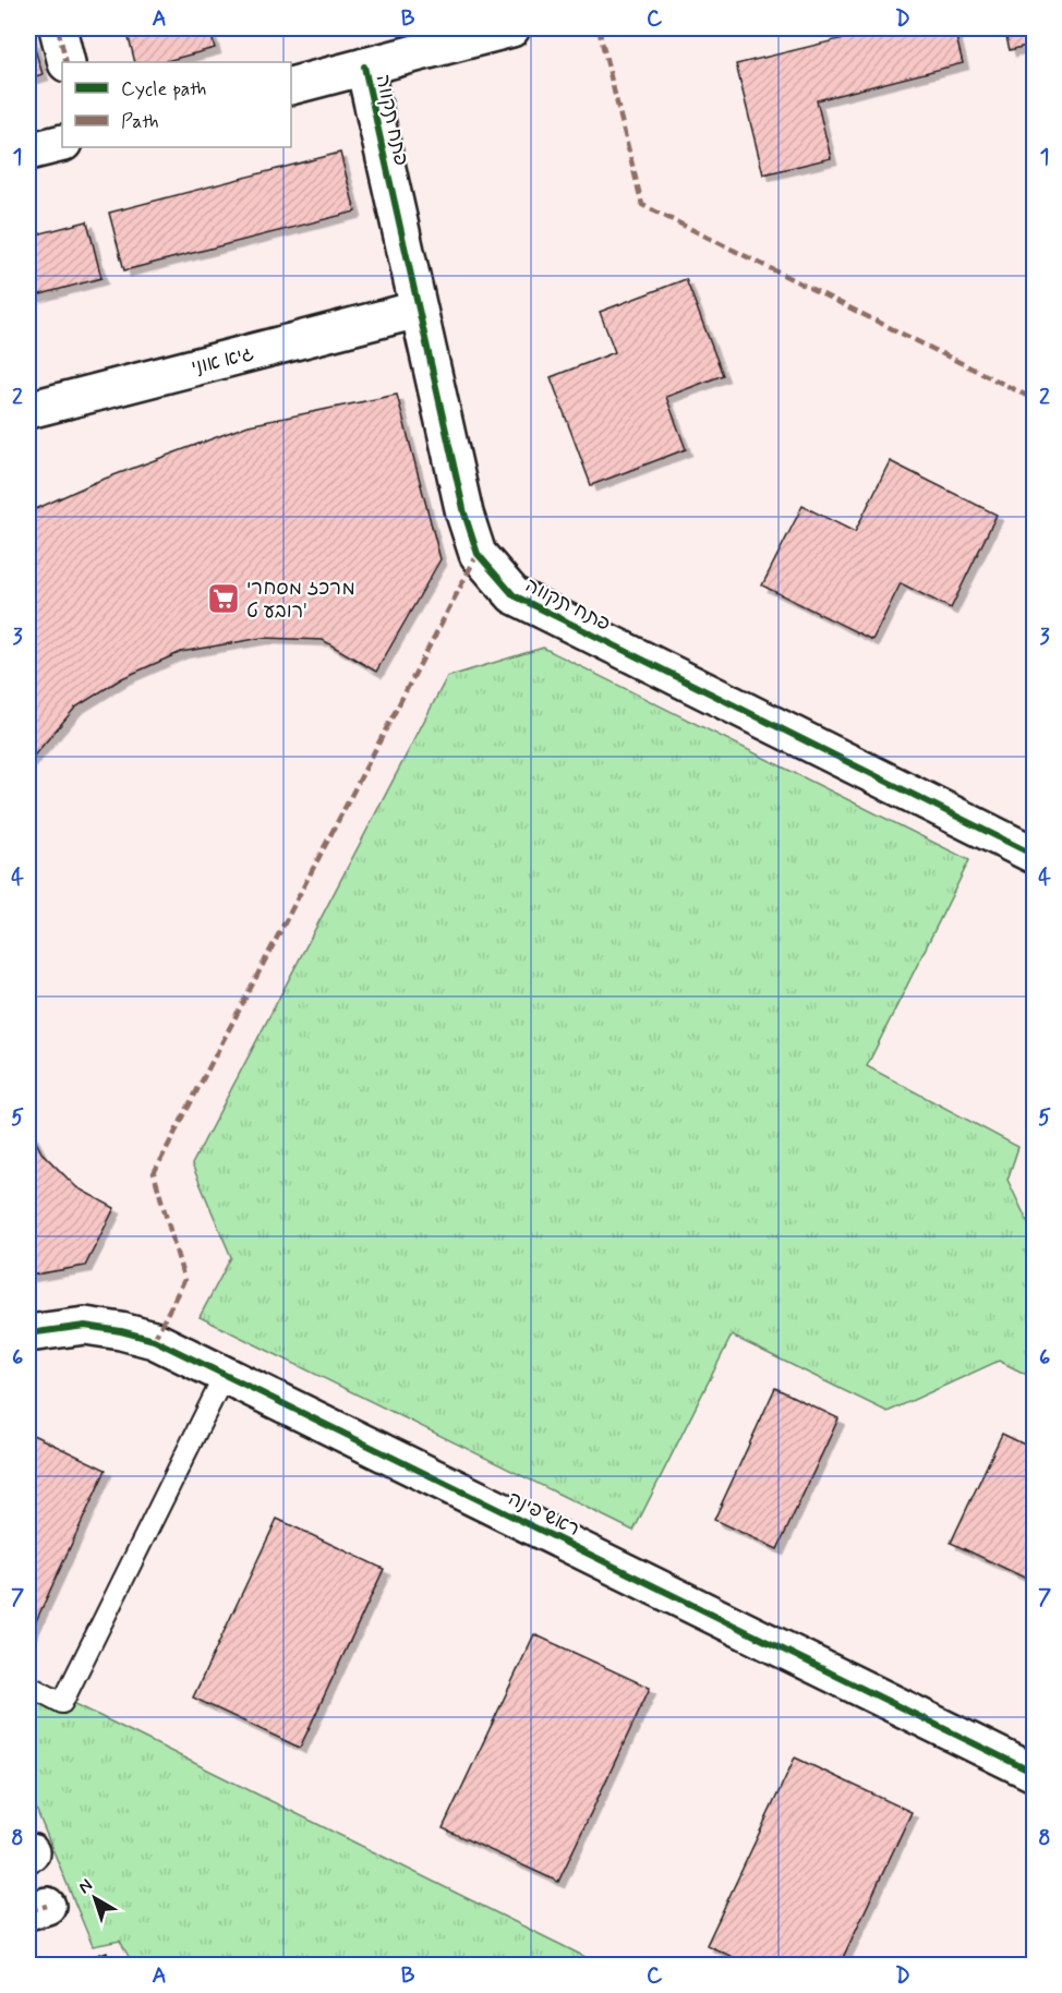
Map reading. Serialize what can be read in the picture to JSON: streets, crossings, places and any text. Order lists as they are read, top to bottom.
{
  "streets": {
    "street": ["פתח תקווה", "גיא אוני", "ראש פינה"]
  },
  "crossings": [
    ["פתח תקווה", "גיא אוני"]
  ],
  "places": {
    "supermarket": ["מרכז מסחרי רובע ט'"]
  },
  "legend": ["Cycle path", "Path"],
  "north": "top left",
  "grid": {
    "columns": [
      "A",
      "B",
      "C",
      "D"
    ],
    "rows": [
      "1",
      "2",
      "3",
      "4",
      "5",
      "6",
      "7",
      "8"
    ]
  }
}
